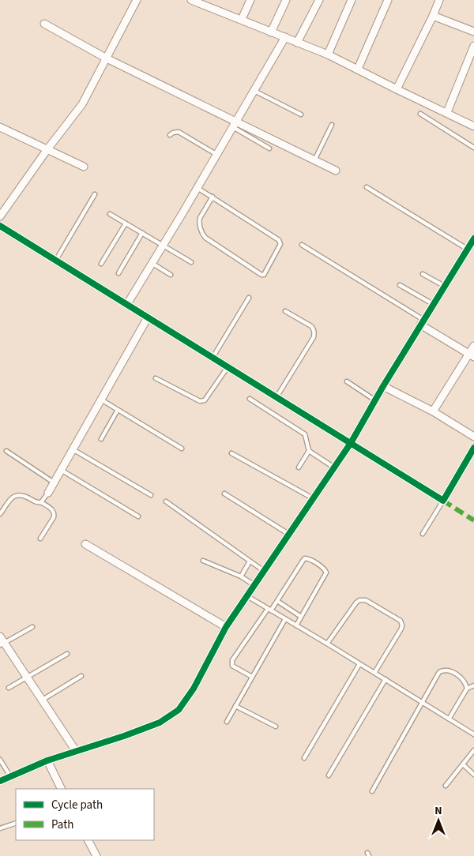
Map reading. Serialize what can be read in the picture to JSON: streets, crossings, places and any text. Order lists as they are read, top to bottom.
{
  "legend": ["Cycle path", "Path"],
  "north": "top"
}
